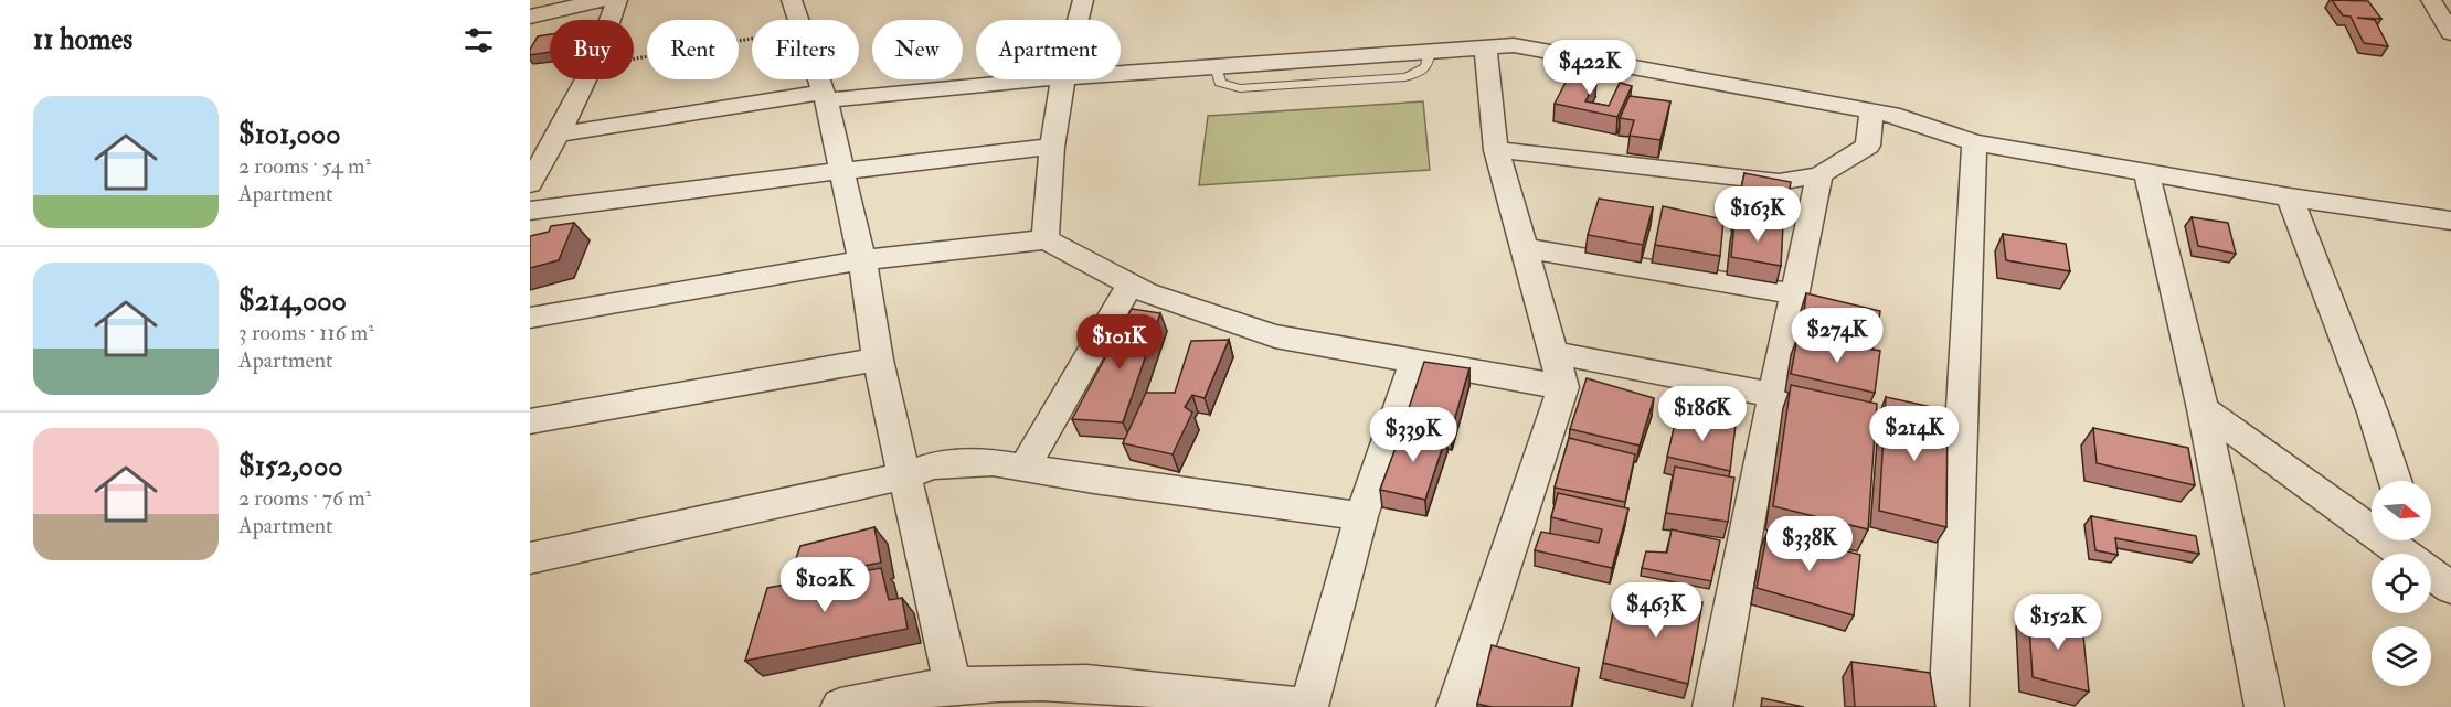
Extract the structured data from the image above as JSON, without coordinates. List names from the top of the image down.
{
  "north": "right",
  "page": {
    "heading": "11 homes",
    "chip": [
      "Buy",
      "Rent",
      "Filters",
      "New",
      "Apartment"
    ],
    "price": [
      "$422K",
      "$163K",
      "$274K",
      "$101K",
      "$186K",
      "$214K",
      "$339K",
      "$338K",
      "$102K",
      "$463K",
      "$152K"
    ],
    "list": [
      {
        "name": "$101,000",
        "note": "2 rooms · 54 m² · Apartment"
      },
      {
        "name": "$214,000",
        "note": "3 rooms · 116 m² · Apartment"
      },
      {
        "name": "$152,000",
        "note": "2 rooms · 76 m² · Apartment"
      }
    ]
  }
}
